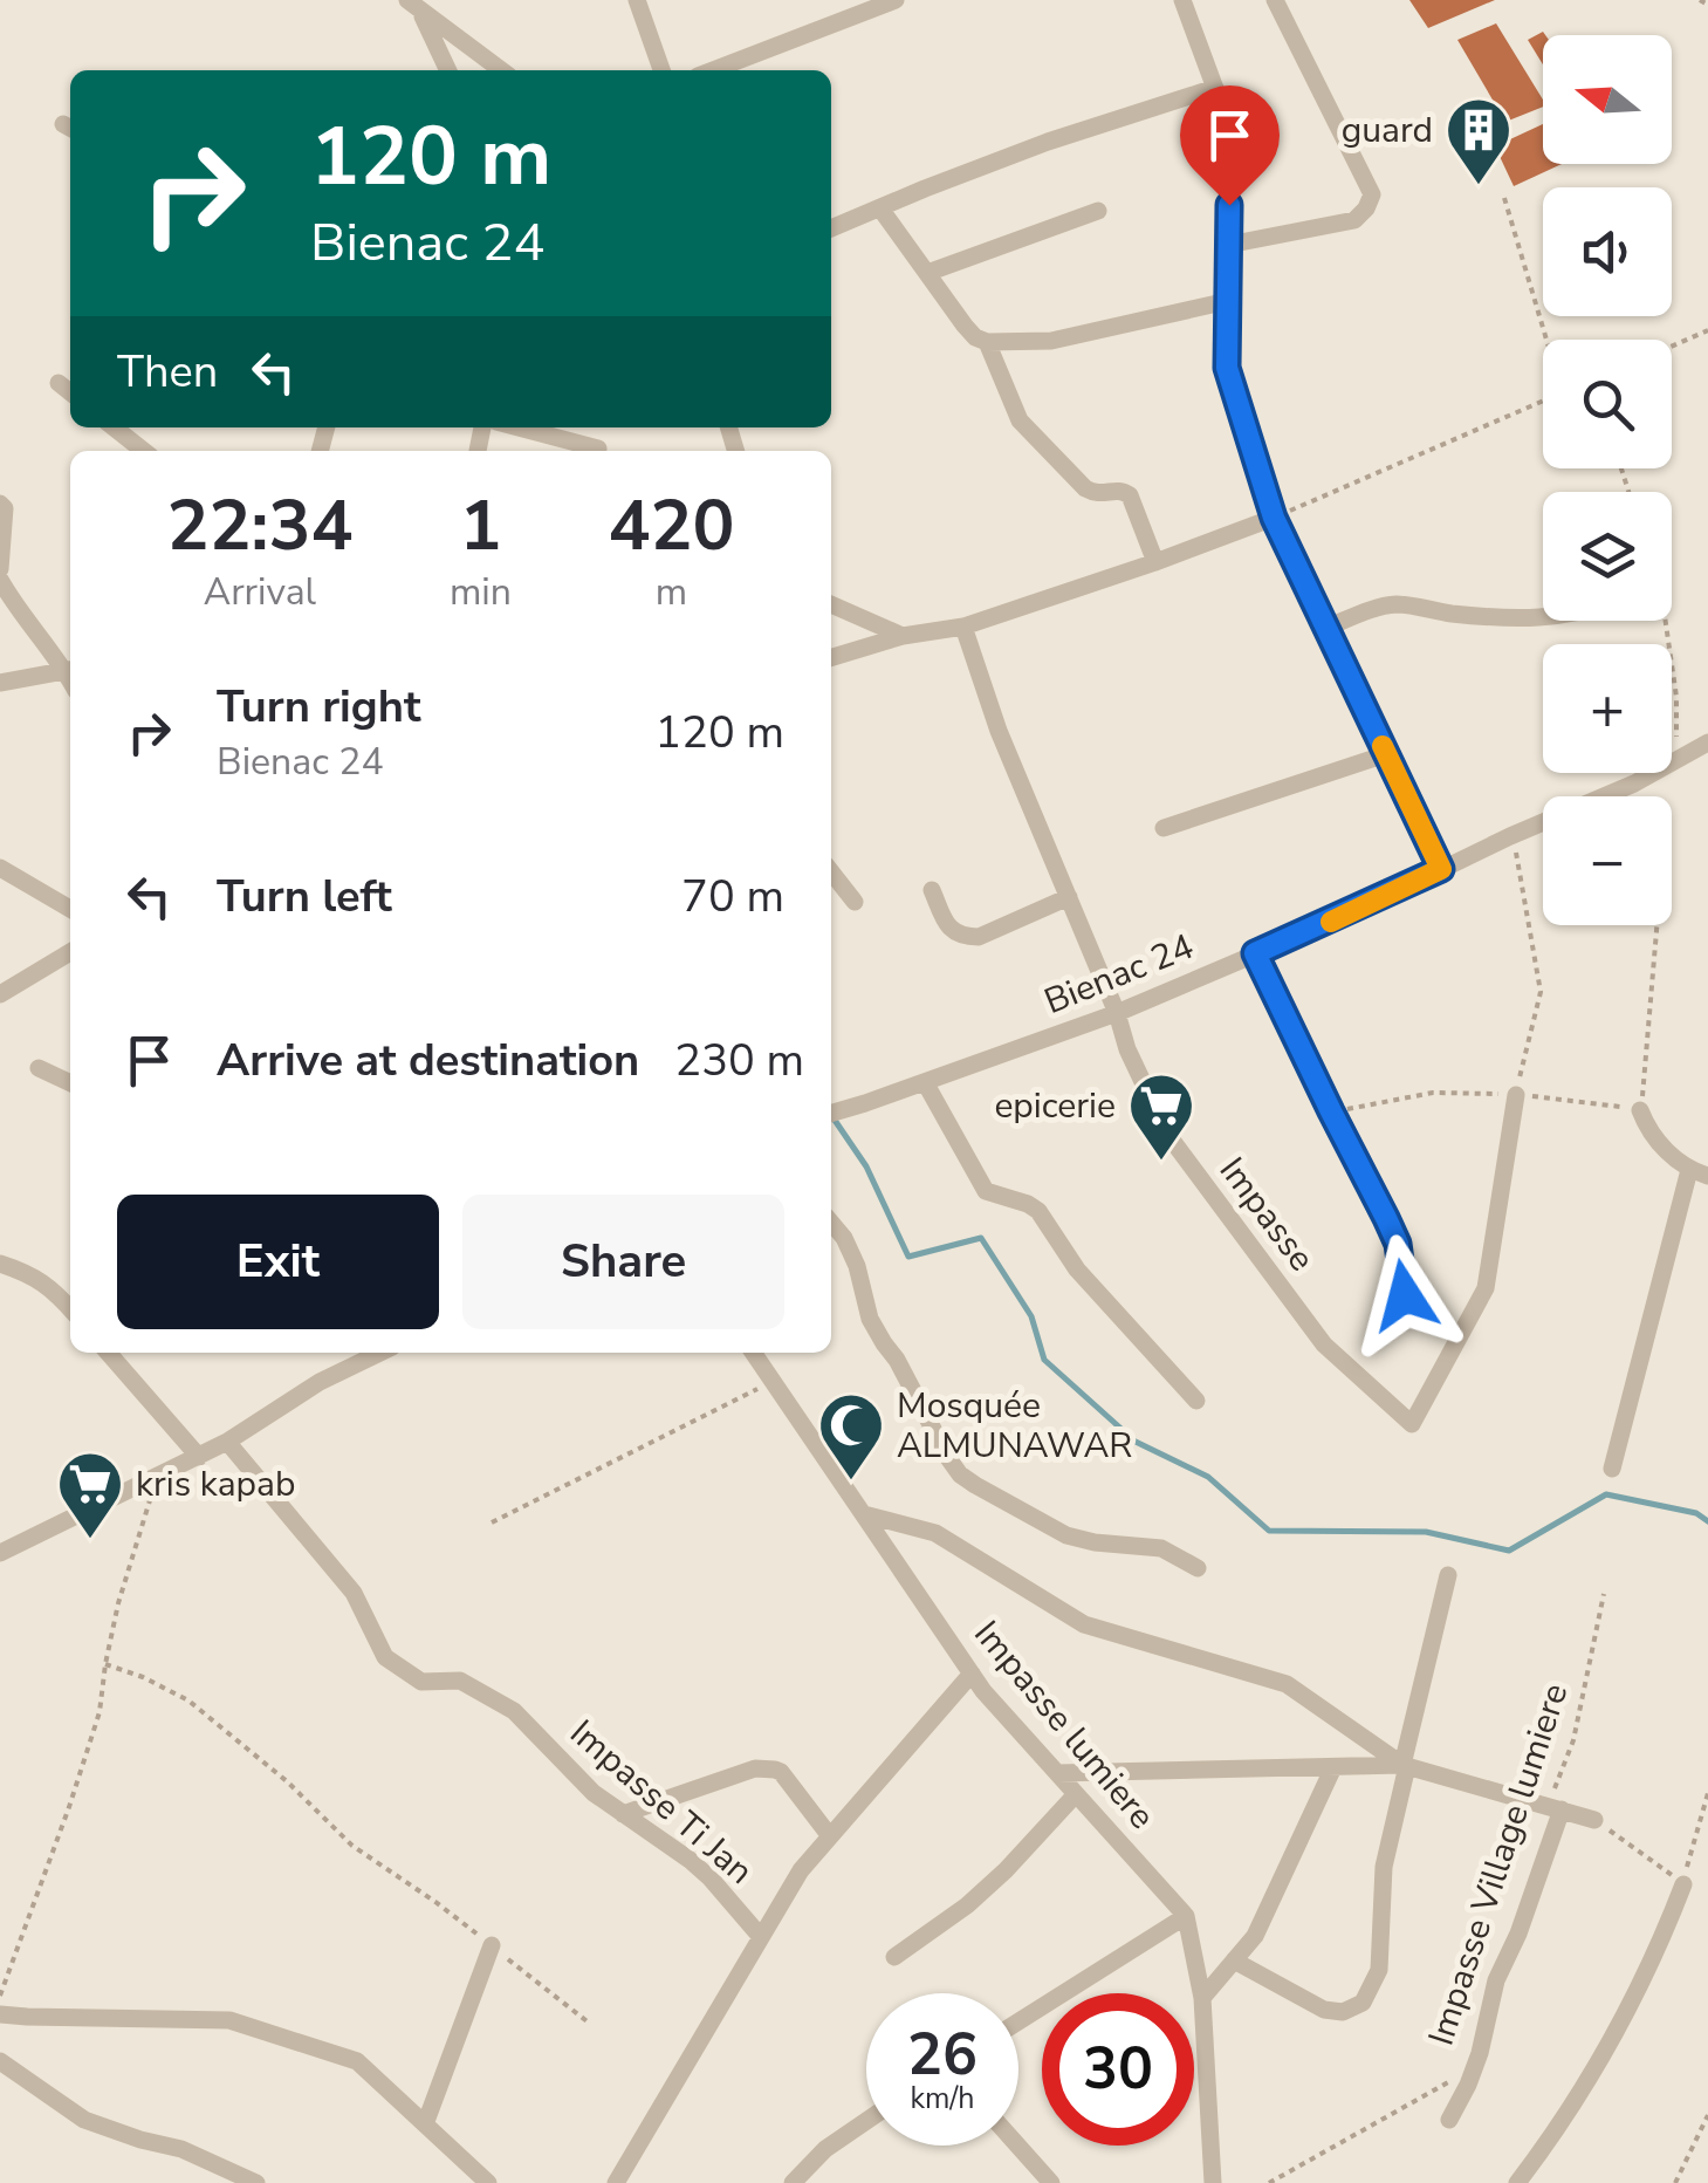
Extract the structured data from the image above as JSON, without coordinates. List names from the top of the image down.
{
  "streets": {
    "street": [
      "Bienac 24",
      "Impasse",
      "Impasse lumiere",
      "Impasse Ti Jan"
    ],
    "path": ["Impasse Village lumiere"]
  },
  "crossings": [
    ["Bienac 24", "Impasse"]
  ],
  "places": {
    "building": ["guard"],
    "supermarket": ["epicerie", "kris kapab"],
    "mosque": ["Mosquée ALMUNAWAR"]
  },
  "north": "left",
  "page": {
    "map_buttons": ["+", "−"],
    "turn": ["120 m", "Bienac 24"],
    "then": "Then",
    "eta": [
      "22:34",
      "Arrival",
      "1",
      "min",
      "420",
      "m"
    ],
    "list": [
      {
        "name": "Turn right",
        "note": "Bienac 24",
        "value": "120 m"
      },
      {
        "name": "Turn left",
        "value": "70 m"
      },
      {
        "name": "Arrive at destination",
        "value": "230 m"
      }
    ],
    "buttons": ["Exit", "Share"],
    "speed": "26 km/h",
    "limit": "30"
  }
}
